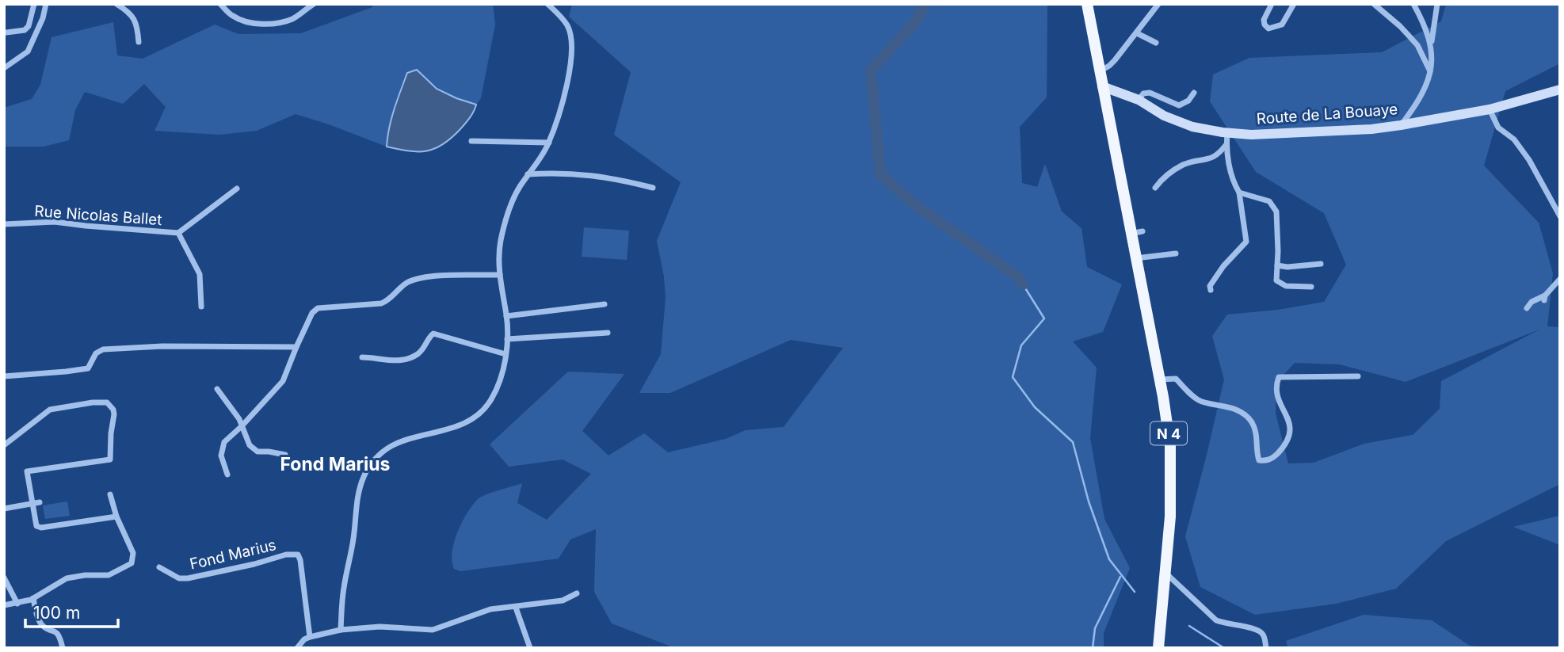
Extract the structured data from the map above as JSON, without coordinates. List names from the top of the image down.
{
  "streets": {
    "highway": ["N 4"],
    "main road": ["Route de La Bouaye"],
    "street": ["Rue Nicolas Ballet", "Fond Marius"]
  },
  "crossings": [
    ["Route de La Bouaye", "N 4"]
  ],
  "districts": ["Fond Marius"],
  "scale_bar": "100 m"
}
